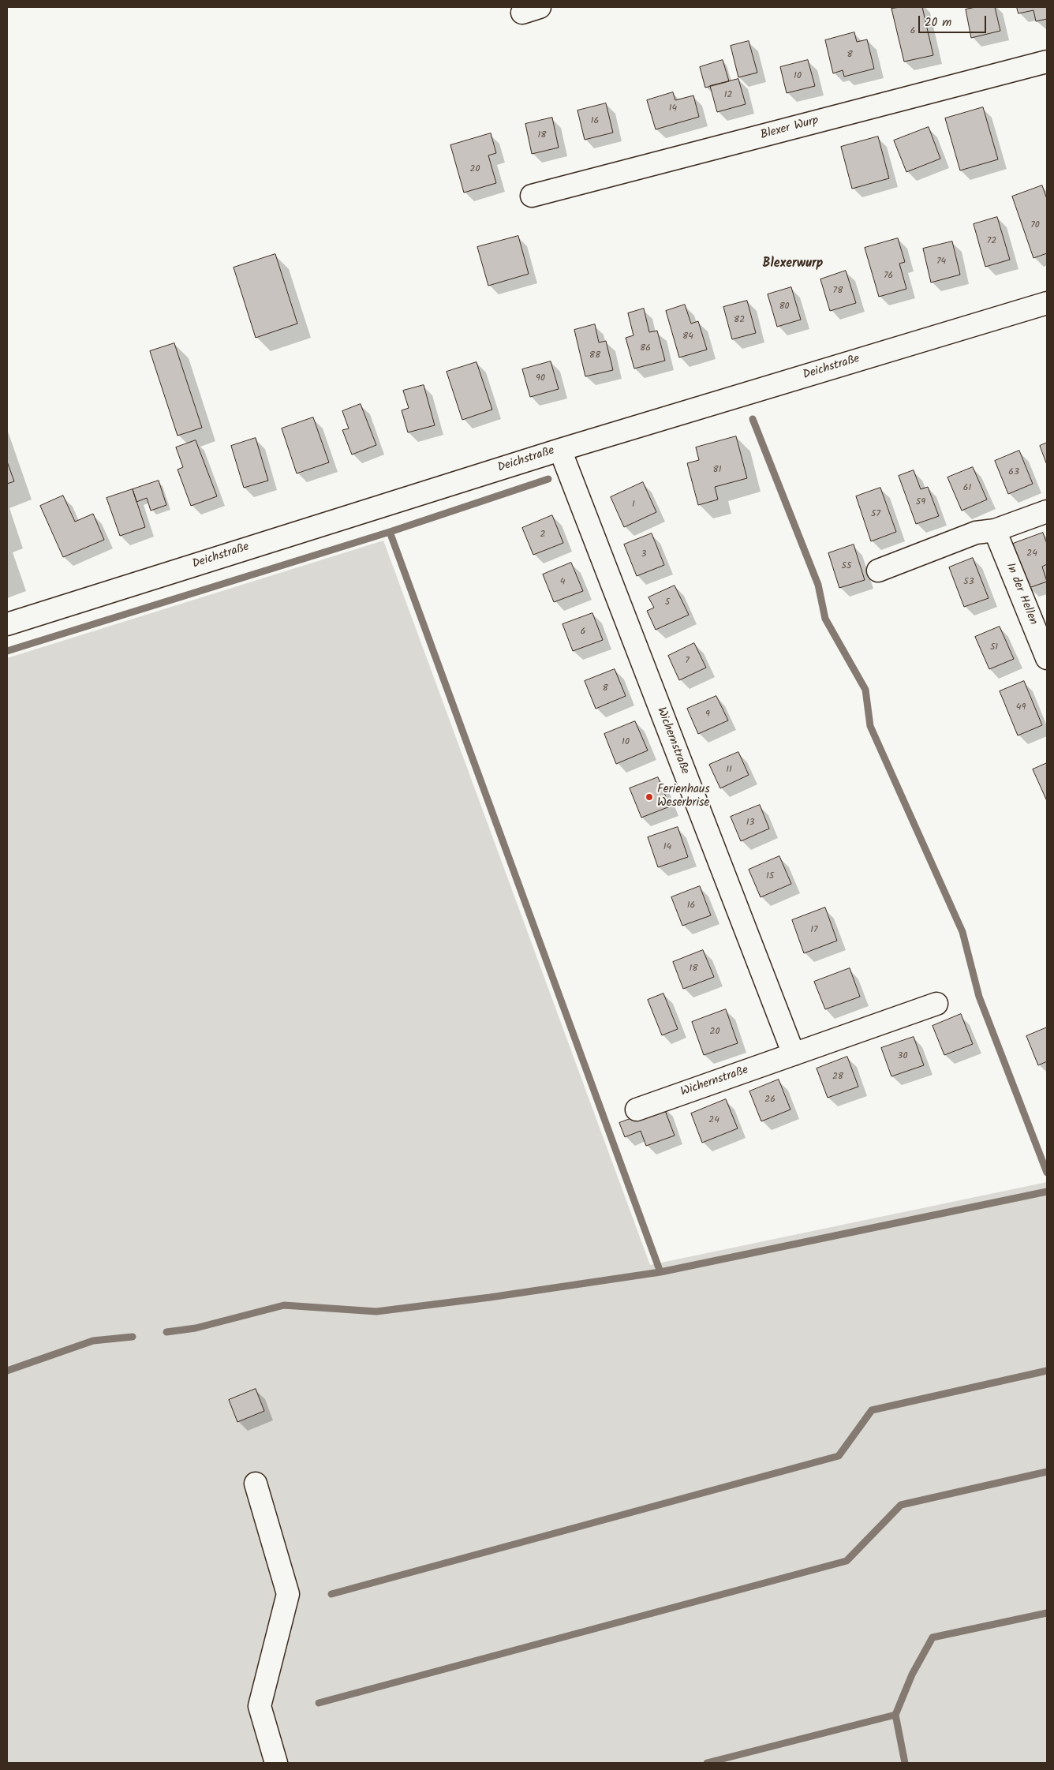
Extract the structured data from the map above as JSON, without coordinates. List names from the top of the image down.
{
  "streets": {
    "street": [
      "Blexer Wurp",
      "Deichstraße",
      "In der Hellen",
      "Wichernstraße"
    ]
  },
  "crossings": [
    ["Deichstraße", "Wichernstraße"]
  ],
  "districts": ["Blexerwurp"],
  "places": ["Ferienhaus Weserbrise"],
  "house_numbers": [
    "6",
    "8",
    "10",
    "12",
    "14",
    "16",
    "18",
    "20",
    "70",
    "72",
    "74",
    "76",
    "78",
    "80",
    "82",
    "84",
    "86",
    "88",
    "90",
    "81",
    "63",
    "61",
    "59",
    "1",
    "57",
    "2",
    "24",
    "3",
    "55",
    "4",
    "53",
    "5",
    "6",
    "51",
    "7",
    "8",
    "49",
    "9",
    "10",
    "11",
    "13",
    "14",
    "15",
    "16",
    "17",
    "18",
    "20",
    "30",
    "28",
    "26",
    "24"
  ],
  "scale_bar": "20 m"
}
